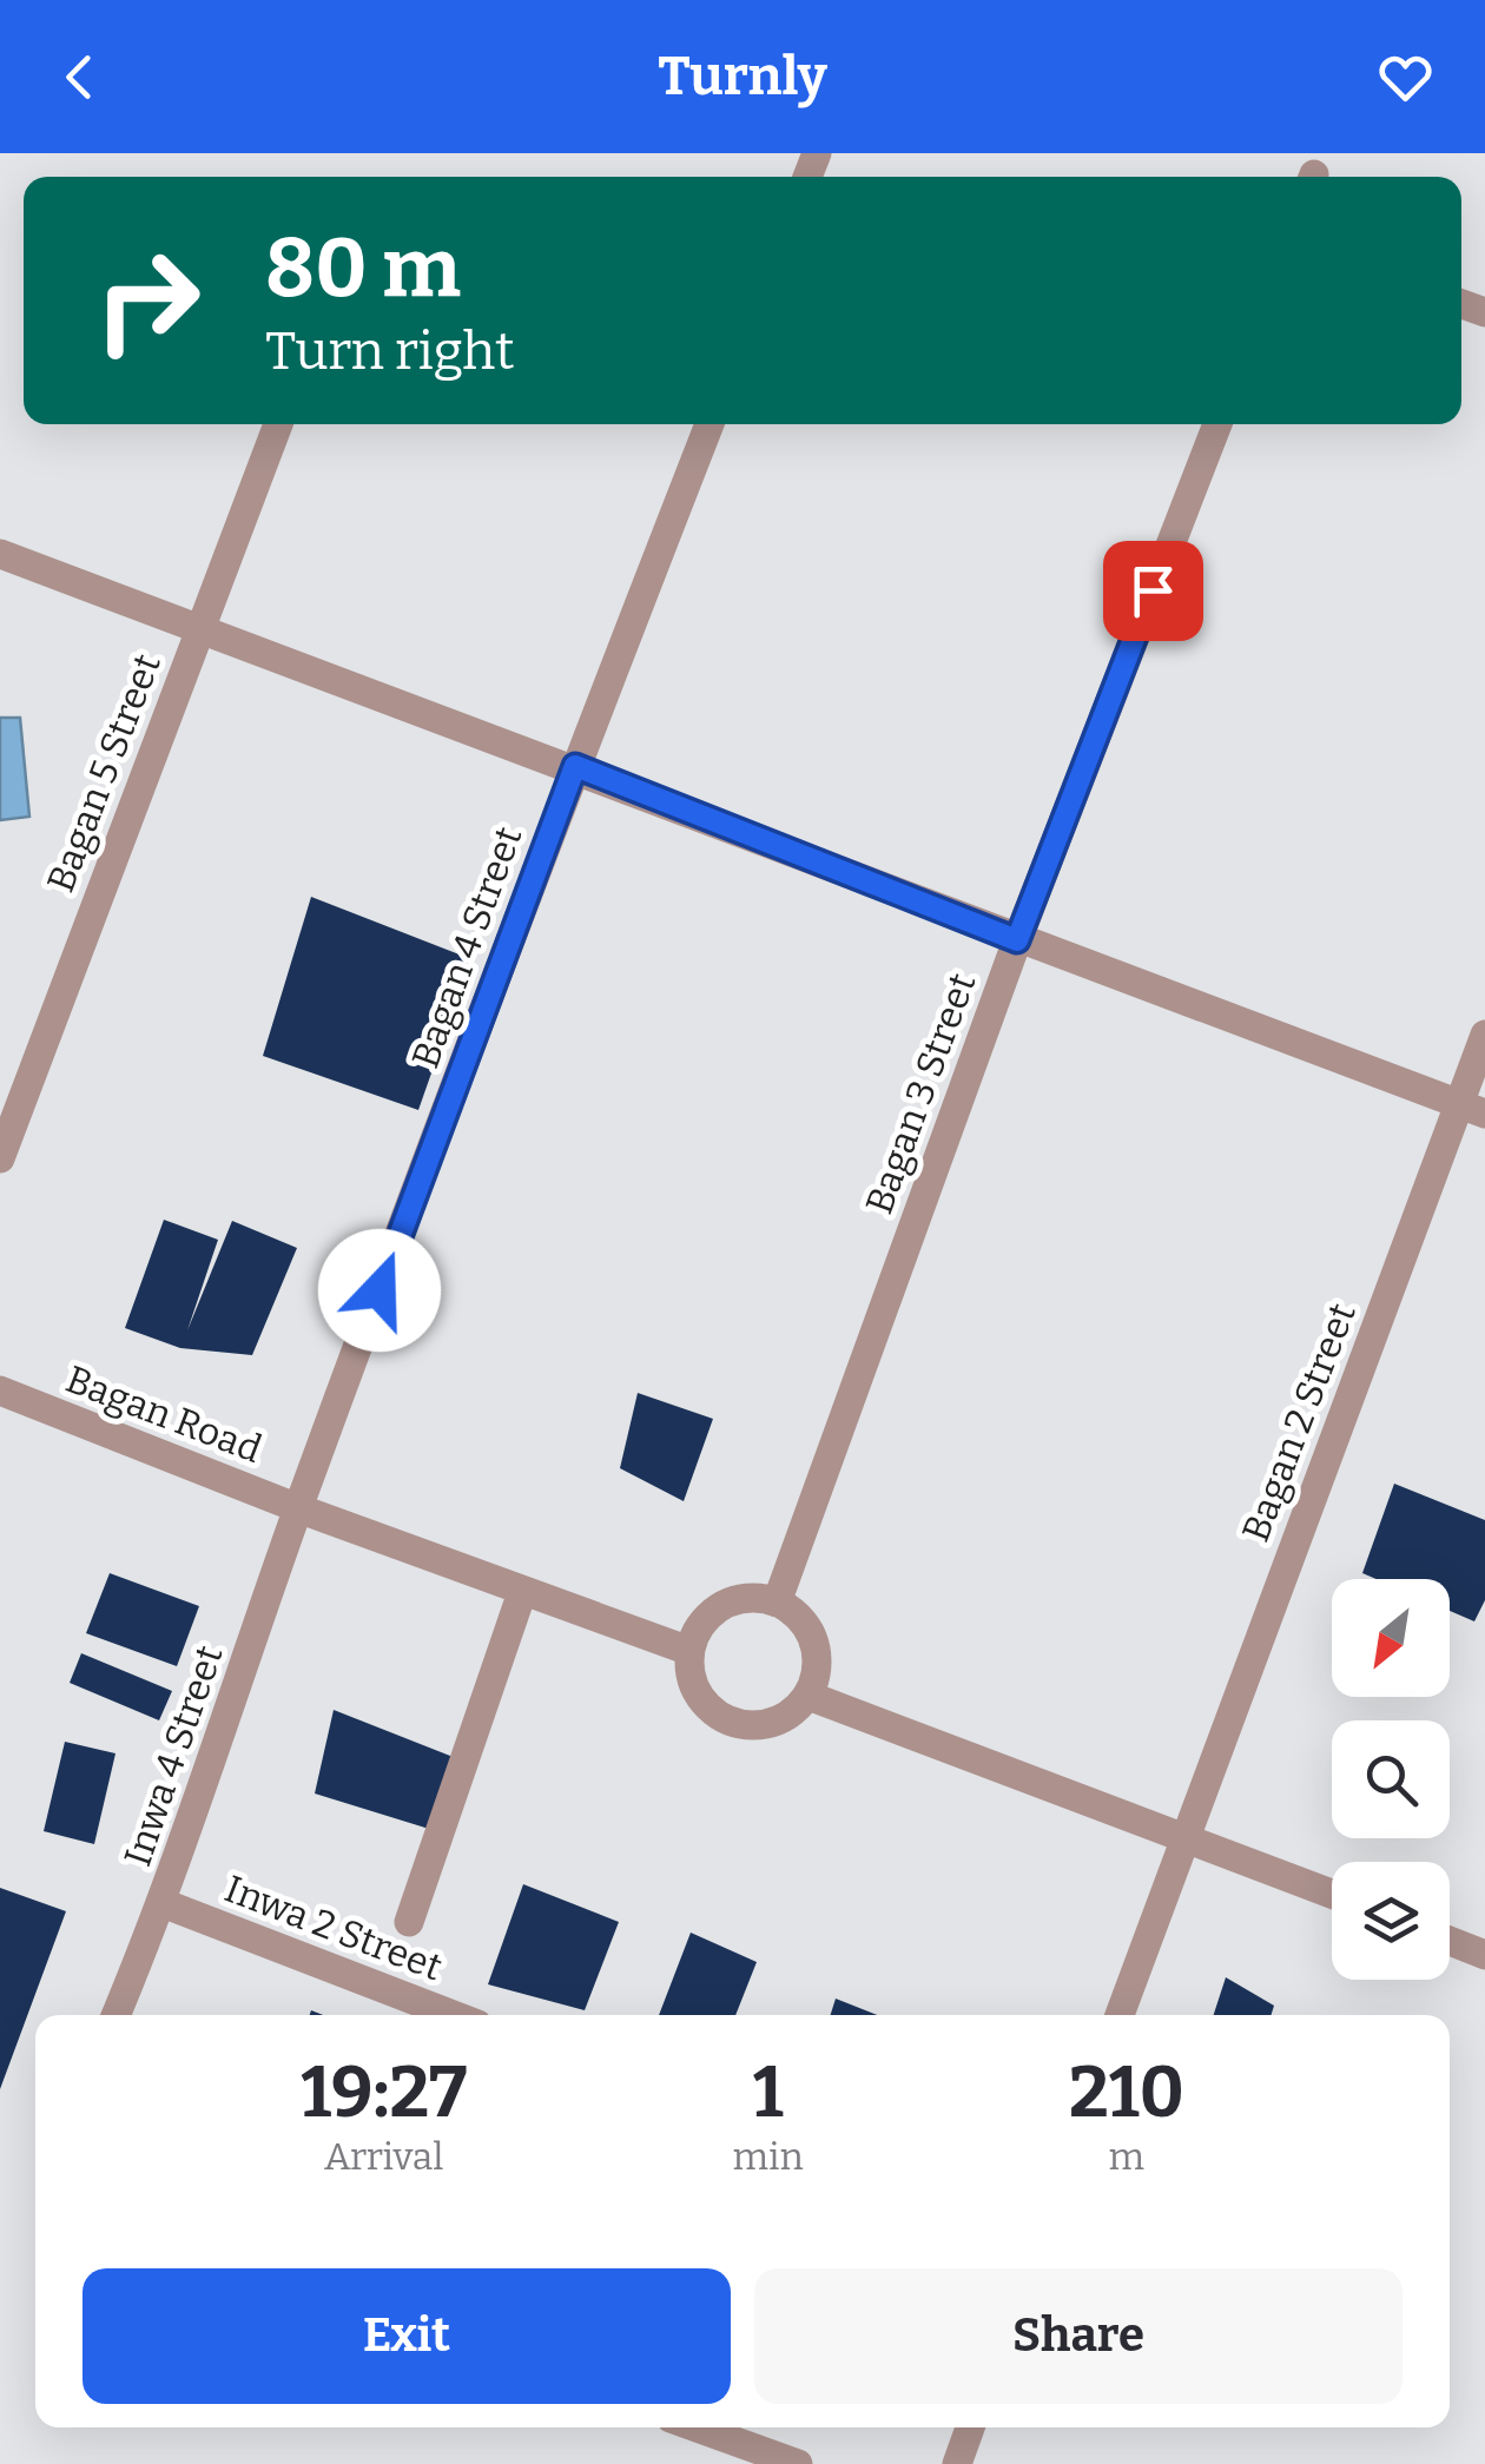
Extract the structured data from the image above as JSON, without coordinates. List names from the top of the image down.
{
  "streets": {
    "street": [
      "Bagan 5 Street",
      "Bagan 4 Street",
      "Bagan 3 Street",
      "Bagan Road",
      "Bagan 2 Street",
      "Inwa 4 Street",
      "Inwa 2 Street"
    ]
  },
  "crossings": [
    ["Bagan 4 Street", "Bagan Road"],
    ["Bagan 4 Street", "Inwa 4 Street"],
    ["Bagan 3 Street", "Bagan Road"],
    ["Bagan Road", "Inwa 4 Street"],
    ["Inwa 4 Street", "Inwa 2 Street"]
  ],
  "north": "bottom left",
  "page": {
    "header": "Turnly",
    "turn": ["80 m", "Turn right"],
    "eta": [
      "19:27",
      "Arrival",
      "1",
      "min",
      "210",
      "m"
    ],
    "buttons": ["Exit", "Share"]
  }
}
